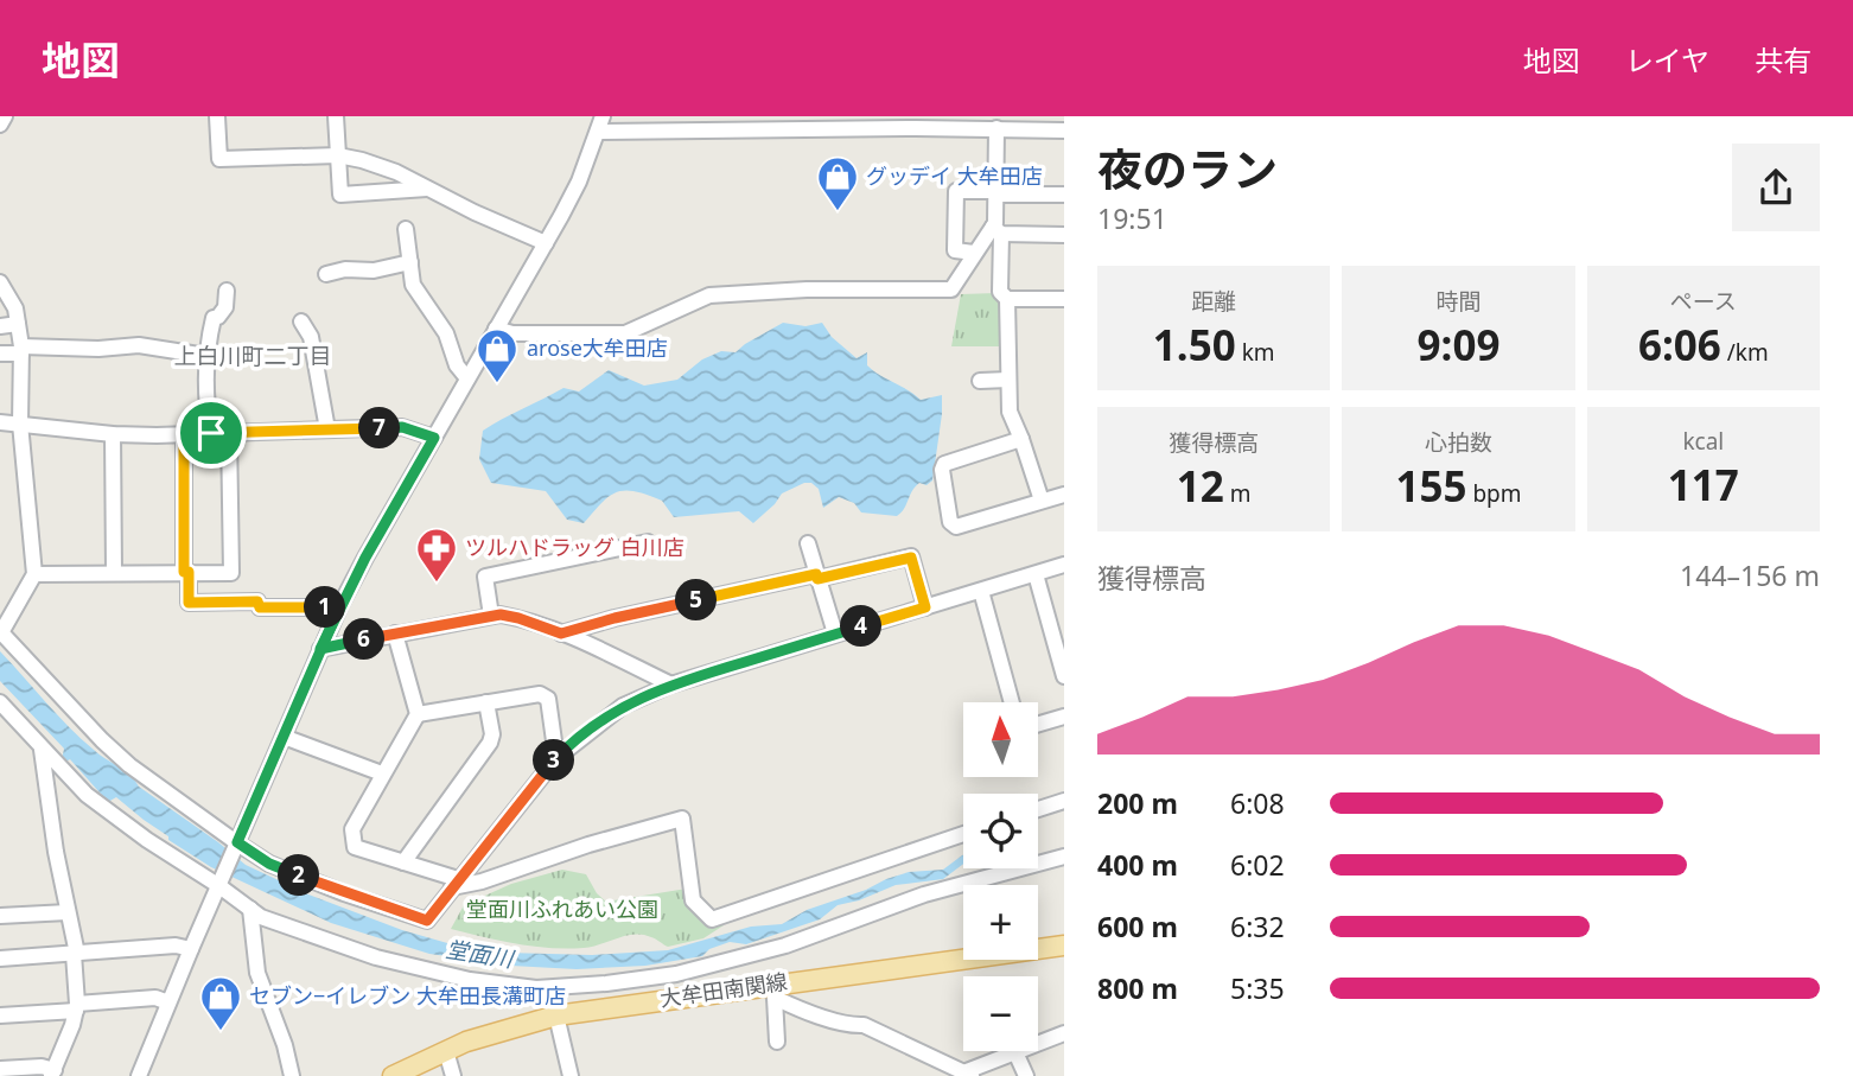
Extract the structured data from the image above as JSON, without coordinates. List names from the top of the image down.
{
  "streets": {
    "main road": ["大牟田南関線"]
  },
  "districts": ["上白川町二丁目"],
  "water": ["堂面川"],
  "parks": ["堂面川ふれあい公園"],
  "places": {
    "shop": ["グッデイ 大牟田店", "arose大牟田店", "セブン−イレブン 大牟田長溝町店"],
    "pharmacy": ["ツルハドラッグ 白川店"]
  },
  "north": "top",
  "page": {
    "header": "地図",
    "nav": ["地図", "レイヤ", "共有"],
    "heading": ["夜のラン", "19:51"],
    "stats": [
      ["距離", "1.50 km"],
      ["時間", "9:09"],
      ["ペース", "6:06 /km"],
      ["獲得標高", "12 m"],
      ["心拍数", "155 bpm"],
      ["kcal", "117"]
    ],
    "pins": [
      "7",
      "5",
      "1",
      "4",
      "6",
      "3",
      "2"
    ],
    "chart": ["獲得標高", "144–156 m"],
    "map_buttons": ["+", "−"],
    "list": [
      {
        "name": "200 m",
        "note": "6:08"
      },
      {
        "name": "400 m",
        "note": "6:02"
      },
      {
        "name": "600 m",
        "note": "6:32"
      },
      {
        "name": "800 m",
        "note": "5:35"
      }
    ]
  }
}
